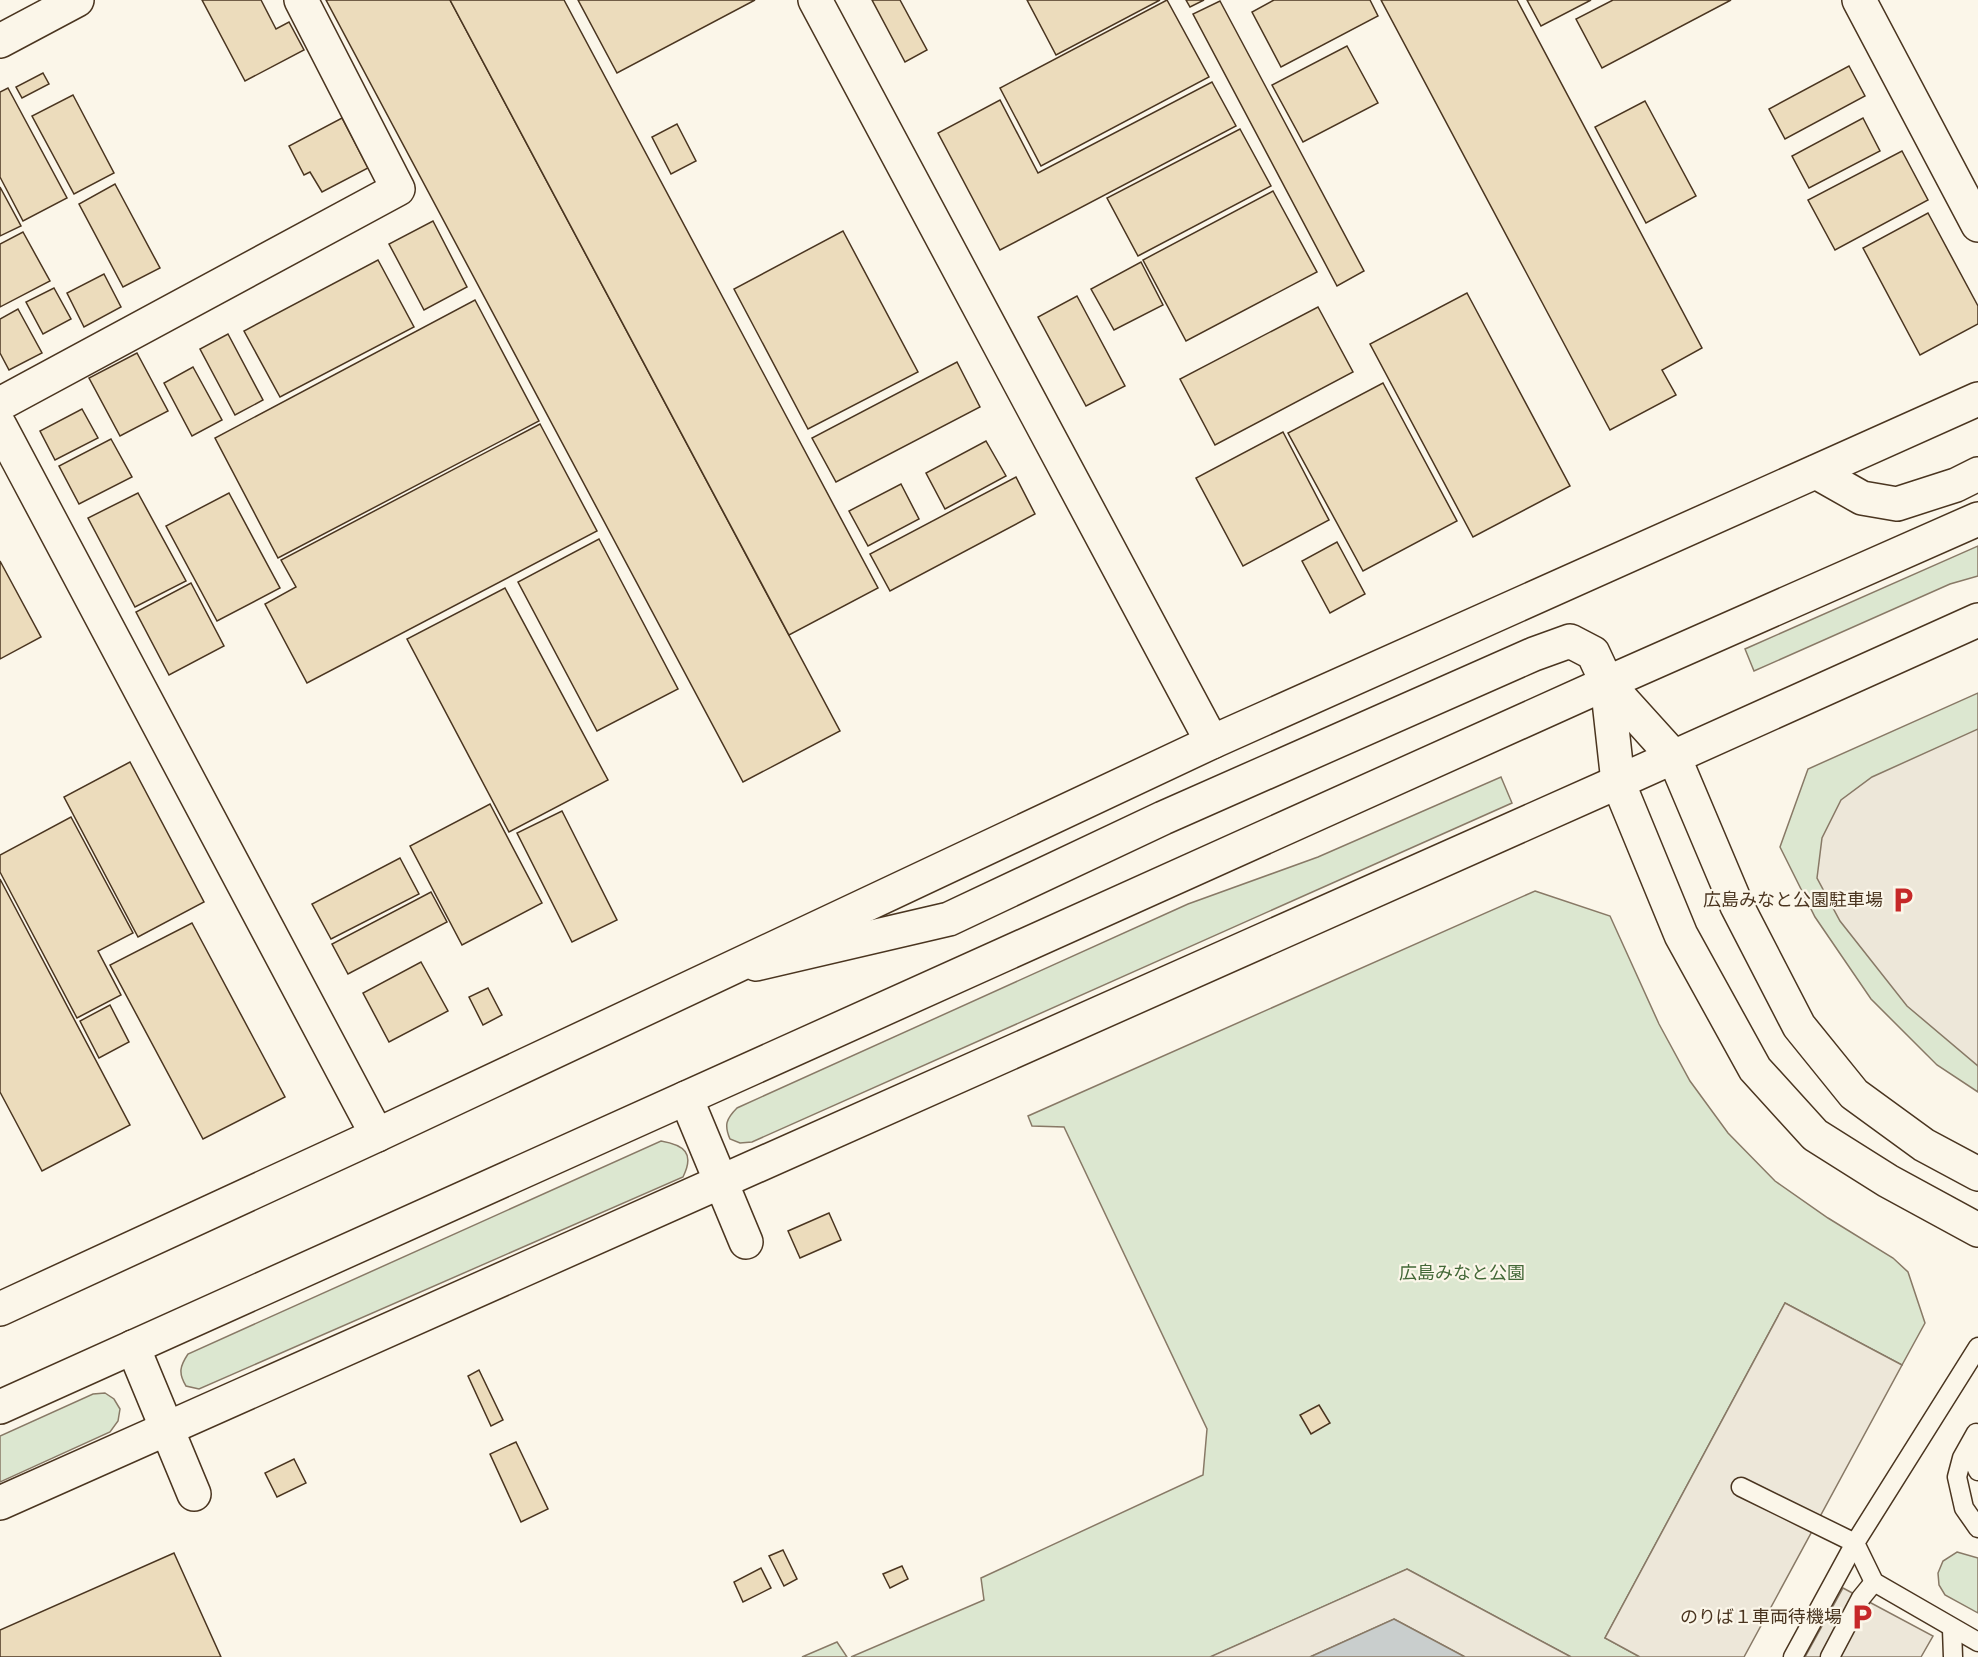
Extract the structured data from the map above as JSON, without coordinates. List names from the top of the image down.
{
  "parks": ["広島みなと公園"],
  "places": {
    "parking": ["広島みなと公園駐車場", "のりば１車両待機場"]
  }
}
